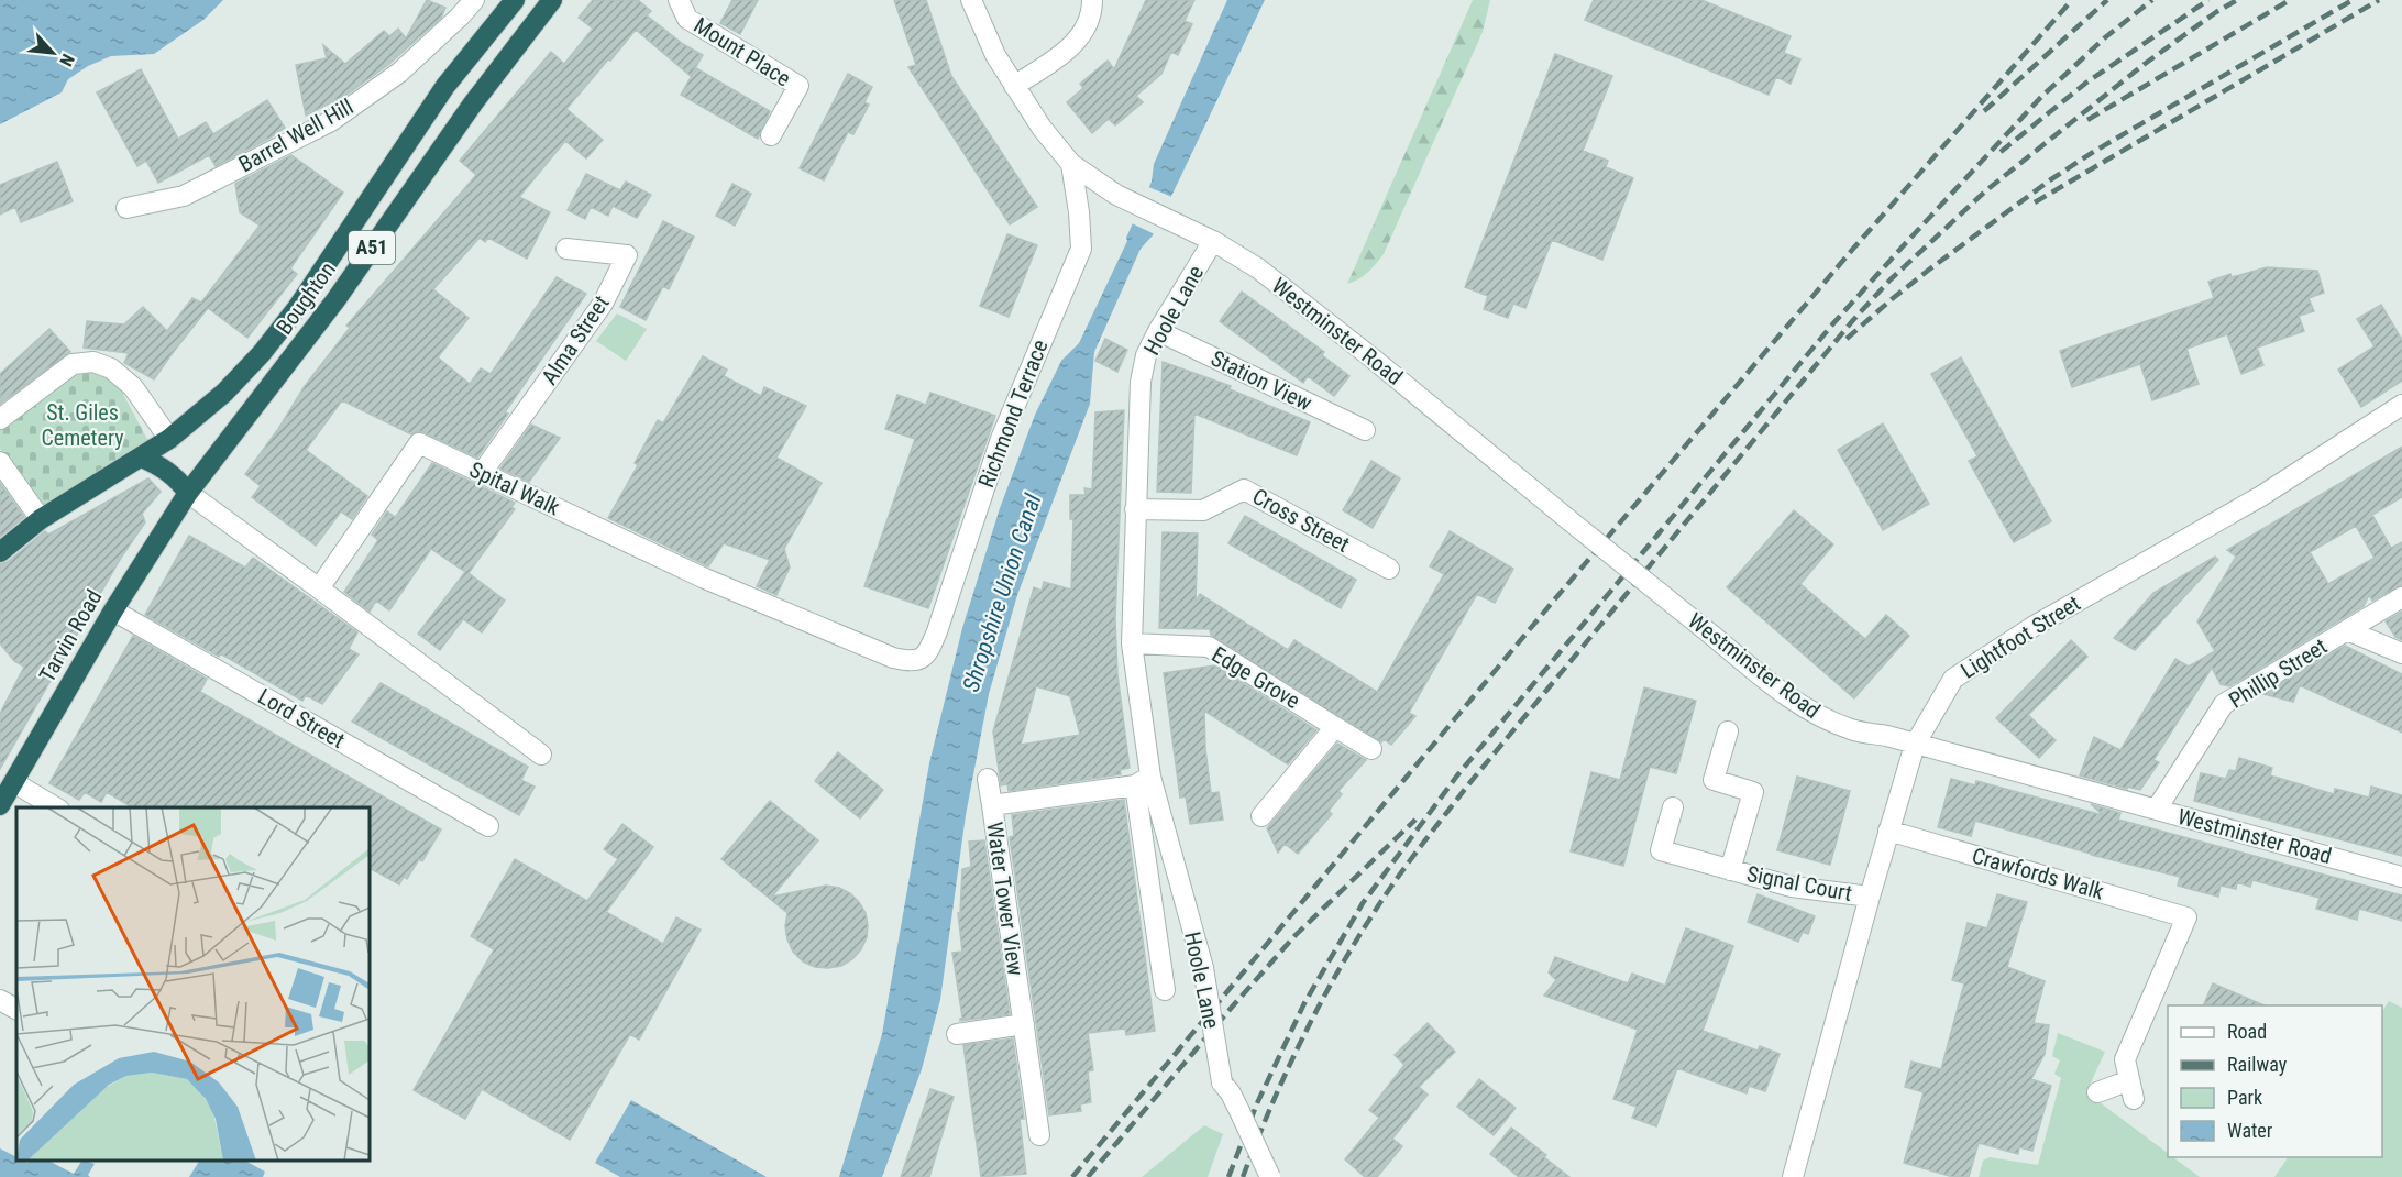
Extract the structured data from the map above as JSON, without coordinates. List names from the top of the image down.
{
  "streets": {
    "highway": ["A51", "Boughton", "Tarvin Road"],
    "street": [
      "Mount Place",
      "Barrel Well Hill",
      "Hoole Lane",
      "Westminster Road",
      "Alma Street",
      "Station View",
      "Richmond Terrace",
      "Spital Walk",
      "Cross Street",
      "Lightfoot Street",
      "Phillip Street",
      "Edge Grove",
      "Lord Street",
      "Crawfords Walk",
      "Signal Court",
      "Water Tower View"
    ]
  },
  "crossings": [
    ["A51", "Boughton"],
    ["Boughton", "Tarvin Road"],
    ["Hoole Lane", "Westminster Road"],
    ["Hoole Lane", "Station View"],
    ["Hoole Lane", "Richmond Terrace"],
    ["Hoole Lane", "Cross Street"],
    ["Hoole Lane", "Edge Grove"],
    ["Hoole Lane", "Water Tower View"],
    ["Westminster Road", "Lightfoot Street"],
    ["Westminster Road", "Phillip Street"],
    ["Alma Street", "Spital Walk"],
    ["Richmond Terrace", "Spital Walk"],
    ["Tarvin Road", "Lord Street"],
    ["Lightfoot Street", "Crawfords Walk"],
    ["Lightfoot Street", "Signal Court"]
  ],
  "water": ["Shropshire Union Canal"],
  "parks": ["St. Giles Cemetery"],
  "legend": [
    "Road",
    "Railway",
    "Park",
    "Water"
  ],
  "north": "bottom right"
}
